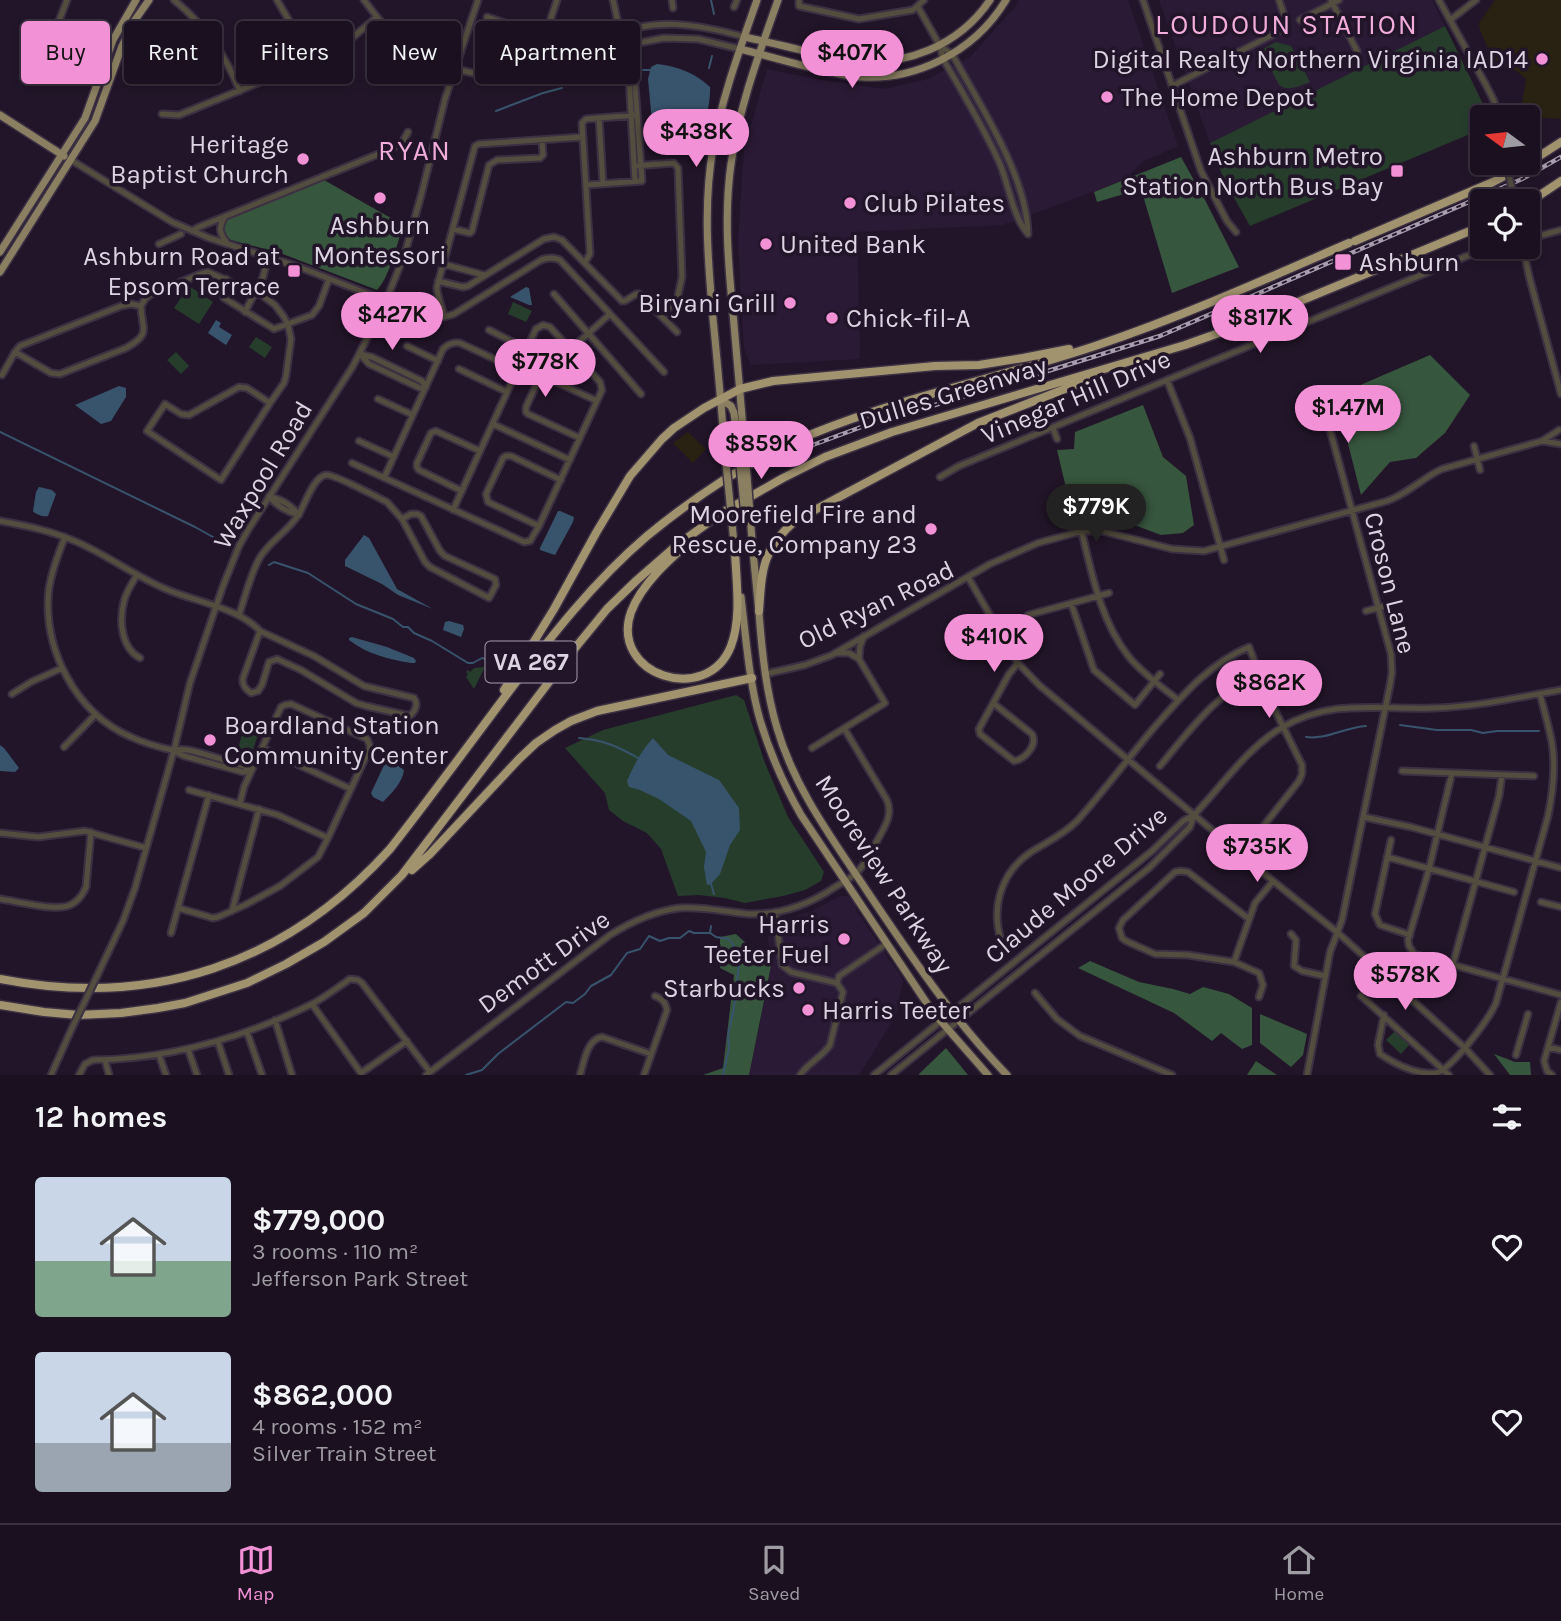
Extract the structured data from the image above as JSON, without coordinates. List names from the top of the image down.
{
  "streets": {
    "highway": ["Dulles Greenway", "VA 267"],
    "main road": ["Old Ryan Road", "Mooreview Parkway"],
    "street": [
      "Vinegar Hill Drive",
      "Waxpool Road",
      "Croson Lane",
      "Claude Moore Drive",
      "Demott Drive"
    ]
  },
  "crossings": [
    ["Croson Lane", "Old Ryan Road"],
    ["Croson Lane", "Claude Moore Drive"],
    ["Old Ryan Road", "Mooreview Parkway"],
    ["Old Ryan Road", "Claude Moore Drive"],
    ["Mooreview Parkway", "Claude Moore Drive"],
    ["Mooreview Parkway", "Demott Drive"]
  ],
  "districts": ["LOUDOUN STATION", "RYAN"],
  "places": {
    "other": [
      "Digital Realty Northern Virginia IAD14",
      "The Home Depot",
      "Heritage Baptist Church",
      "Ashburn Montessori",
      "Club Pilates",
      "United Bank",
      "Biryani Grill",
      "Chick-fil-A",
      "Moorefield Fire and Rescue, Company 23",
      "Boardland Station Community Center",
      "Harris Teeter Fuel",
      "Starbucks",
      "Harris Teeter"
    ],
    "transit": ["Ashburn Metro Station North Bus Bay", "Ashburn", "Ashburn Road at Epsom Terrace"]
  },
  "north": "left",
  "page": {
    "chip": [
      "Buy",
      "Rent",
      "Filters",
      "New",
      "Apartment"
    ],
    "price": [
      "$407K",
      "$438K",
      "$427K",
      "$817K",
      "$778K",
      "$1.47M",
      "$859K",
      "$779K",
      "$410K",
      "$862K",
      "$735K",
      "$578K"
    ],
    "heading": "12 homes",
    "list": [
      {
        "name": "$779,000",
        "note": "3 rooms · 110 m² · Jefferson Park Street"
      },
      {
        "name": "$862,000",
        "note": "4 rooms · 152 m² · Silver Train Street"
      }
    ],
    "tabs": ["Map", "Saved", "Home"]
  }
}
